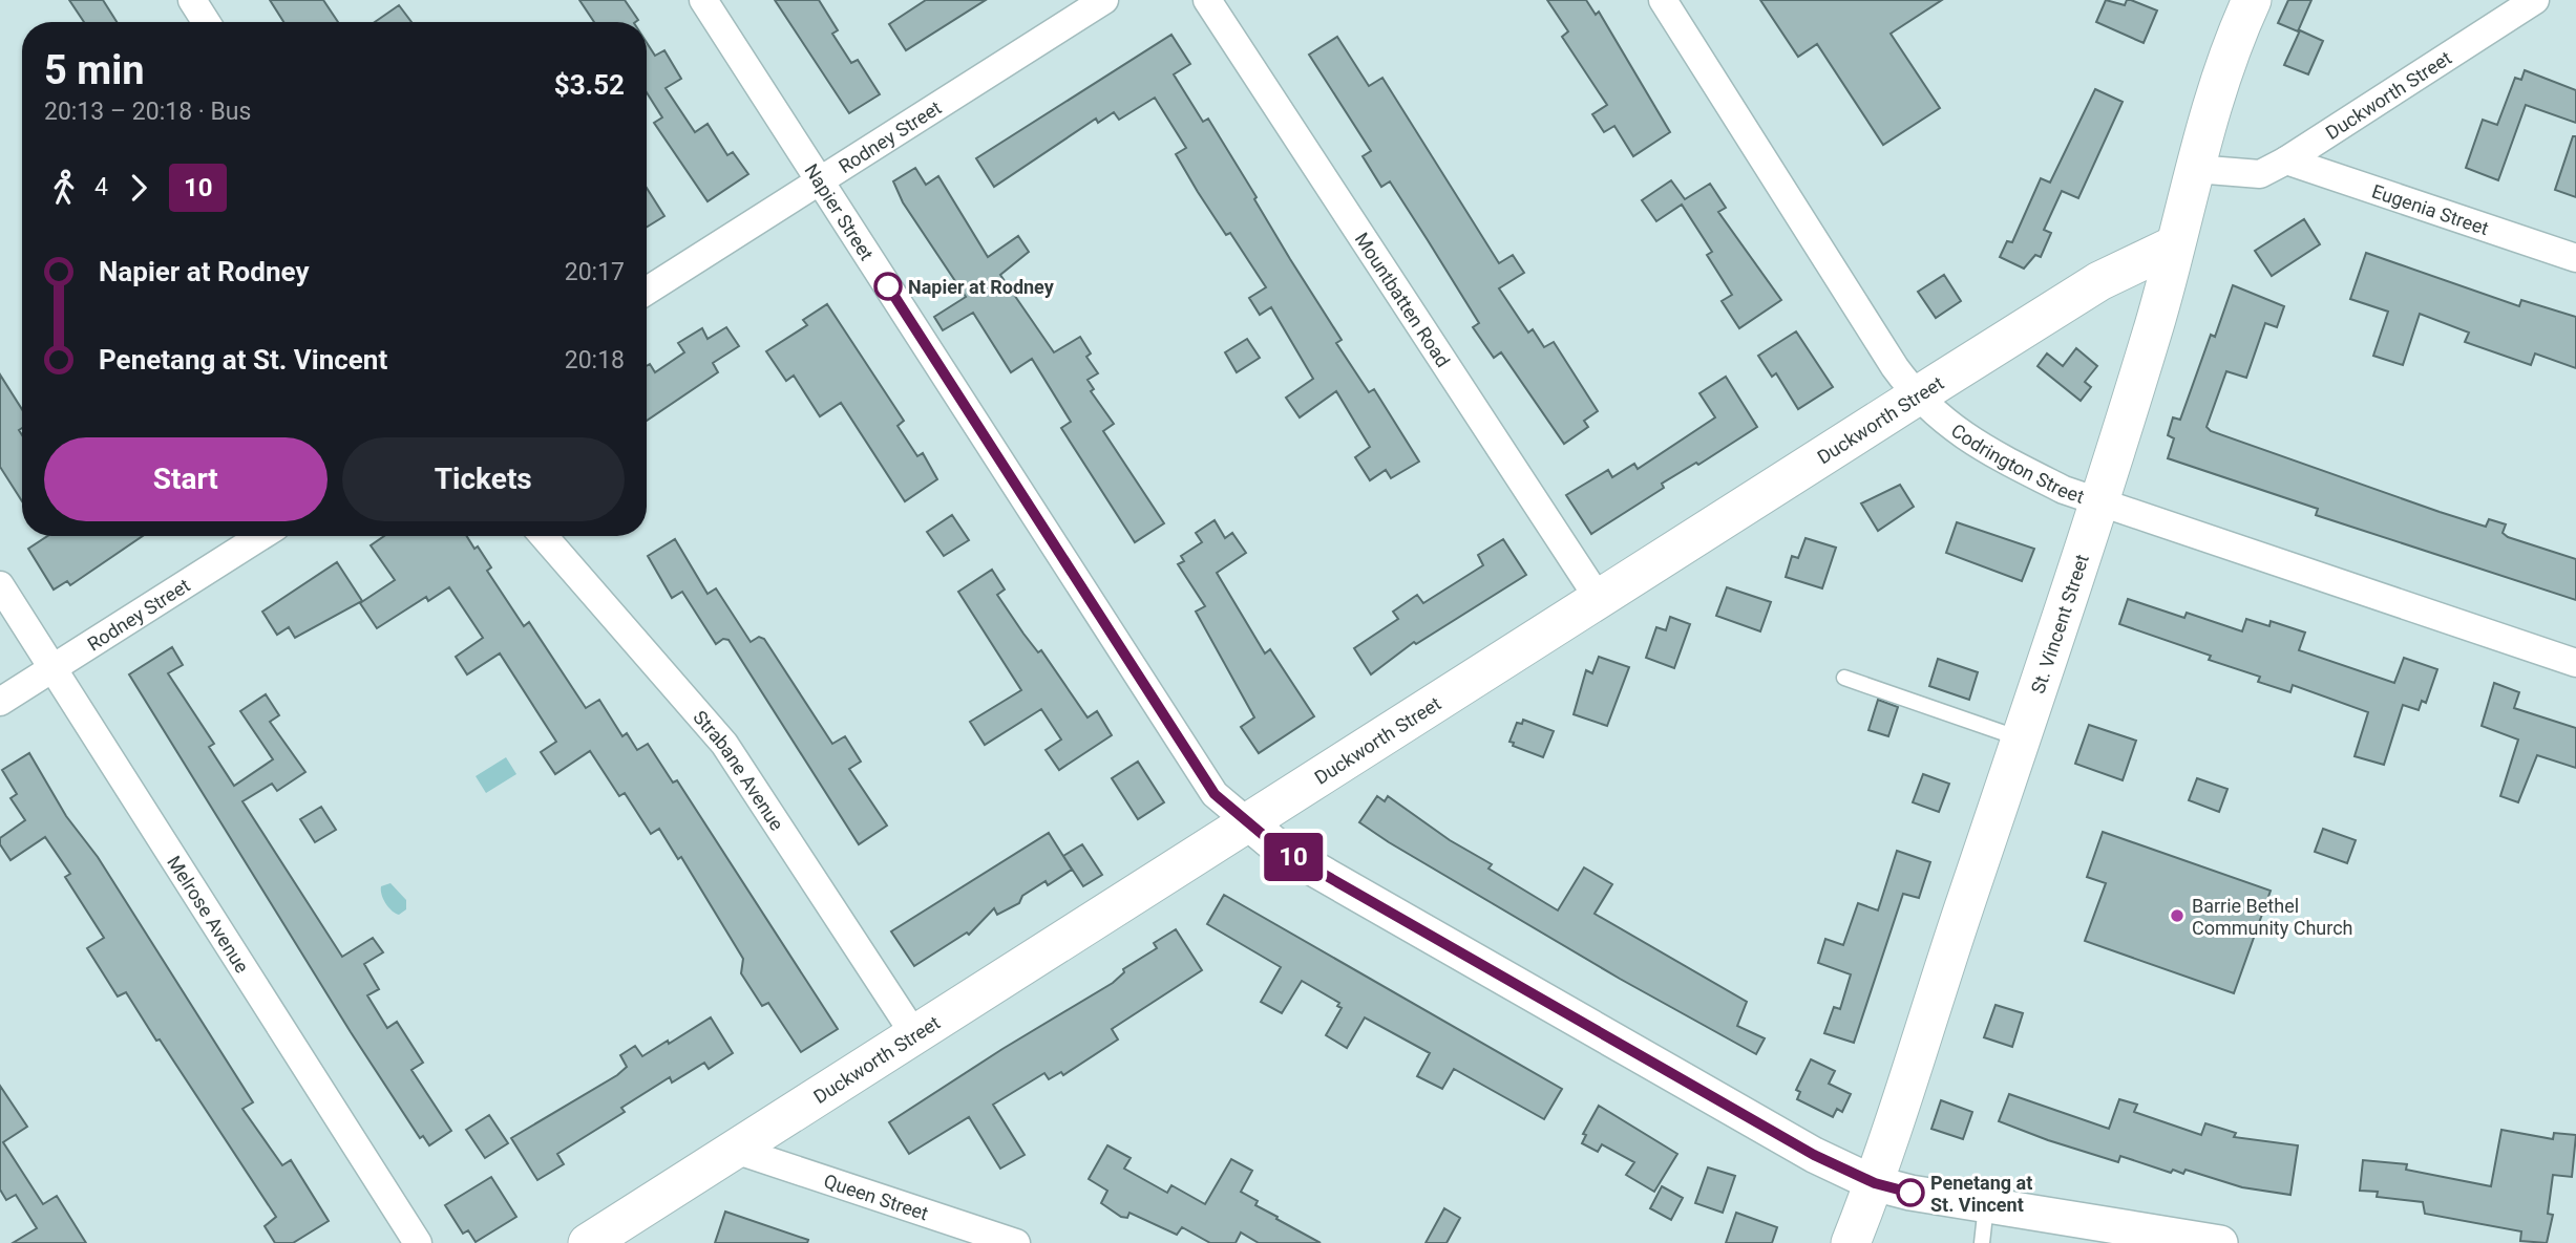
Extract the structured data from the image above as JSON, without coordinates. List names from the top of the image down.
{
  "streets": {
    "main road": ["Duckworth Street", "St. Vincent Street"],
    "street": [
      "Rodney Street",
      "Eugenia Street",
      "Napier Street",
      "Mountbatten Road",
      "Codrington Street",
      "Strabane Avenue",
      "Melrose Avenue",
      "Queen Street"
    ]
  },
  "crossings": [
    ["Duckworth Street", "Eugenia Street"],
    ["Duckworth Street", "Napier Street"],
    ["Duckworth Street", "Mountbatten Road"],
    ["Duckworth Street", "Codrington Street"],
    ["Duckworth Street", "St. Vincent Street"],
    ["Duckworth Street", "Strabane Avenue"],
    ["Duckworth Street", "Queen Street"],
    ["Rodney Street", "Napier Street"],
    ["Rodney Street", "Melrose Avenue"],
    ["Codrington Street", "St. Vincent Street"]
  ],
  "places": ["Napier at Rodney", "Barrie Bethel Community Church", "Penetang at St. Vincent"],
  "lines": ["bus line 10"],
  "page": {
    "on_map": "10",
    "heading": ["5 min", "20:13 – 20:18 · Bus", "$3.52"],
    "legs": ["4", "10"],
    "list": [
      {
        "name": "Napier at Rodney",
        "value": "20:17"
      },
      {
        "name": "Penetang at St. Vincent",
        "value": "20:18"
      }
    ],
    "buttons": ["Start", "Tickets"]
  }
}
